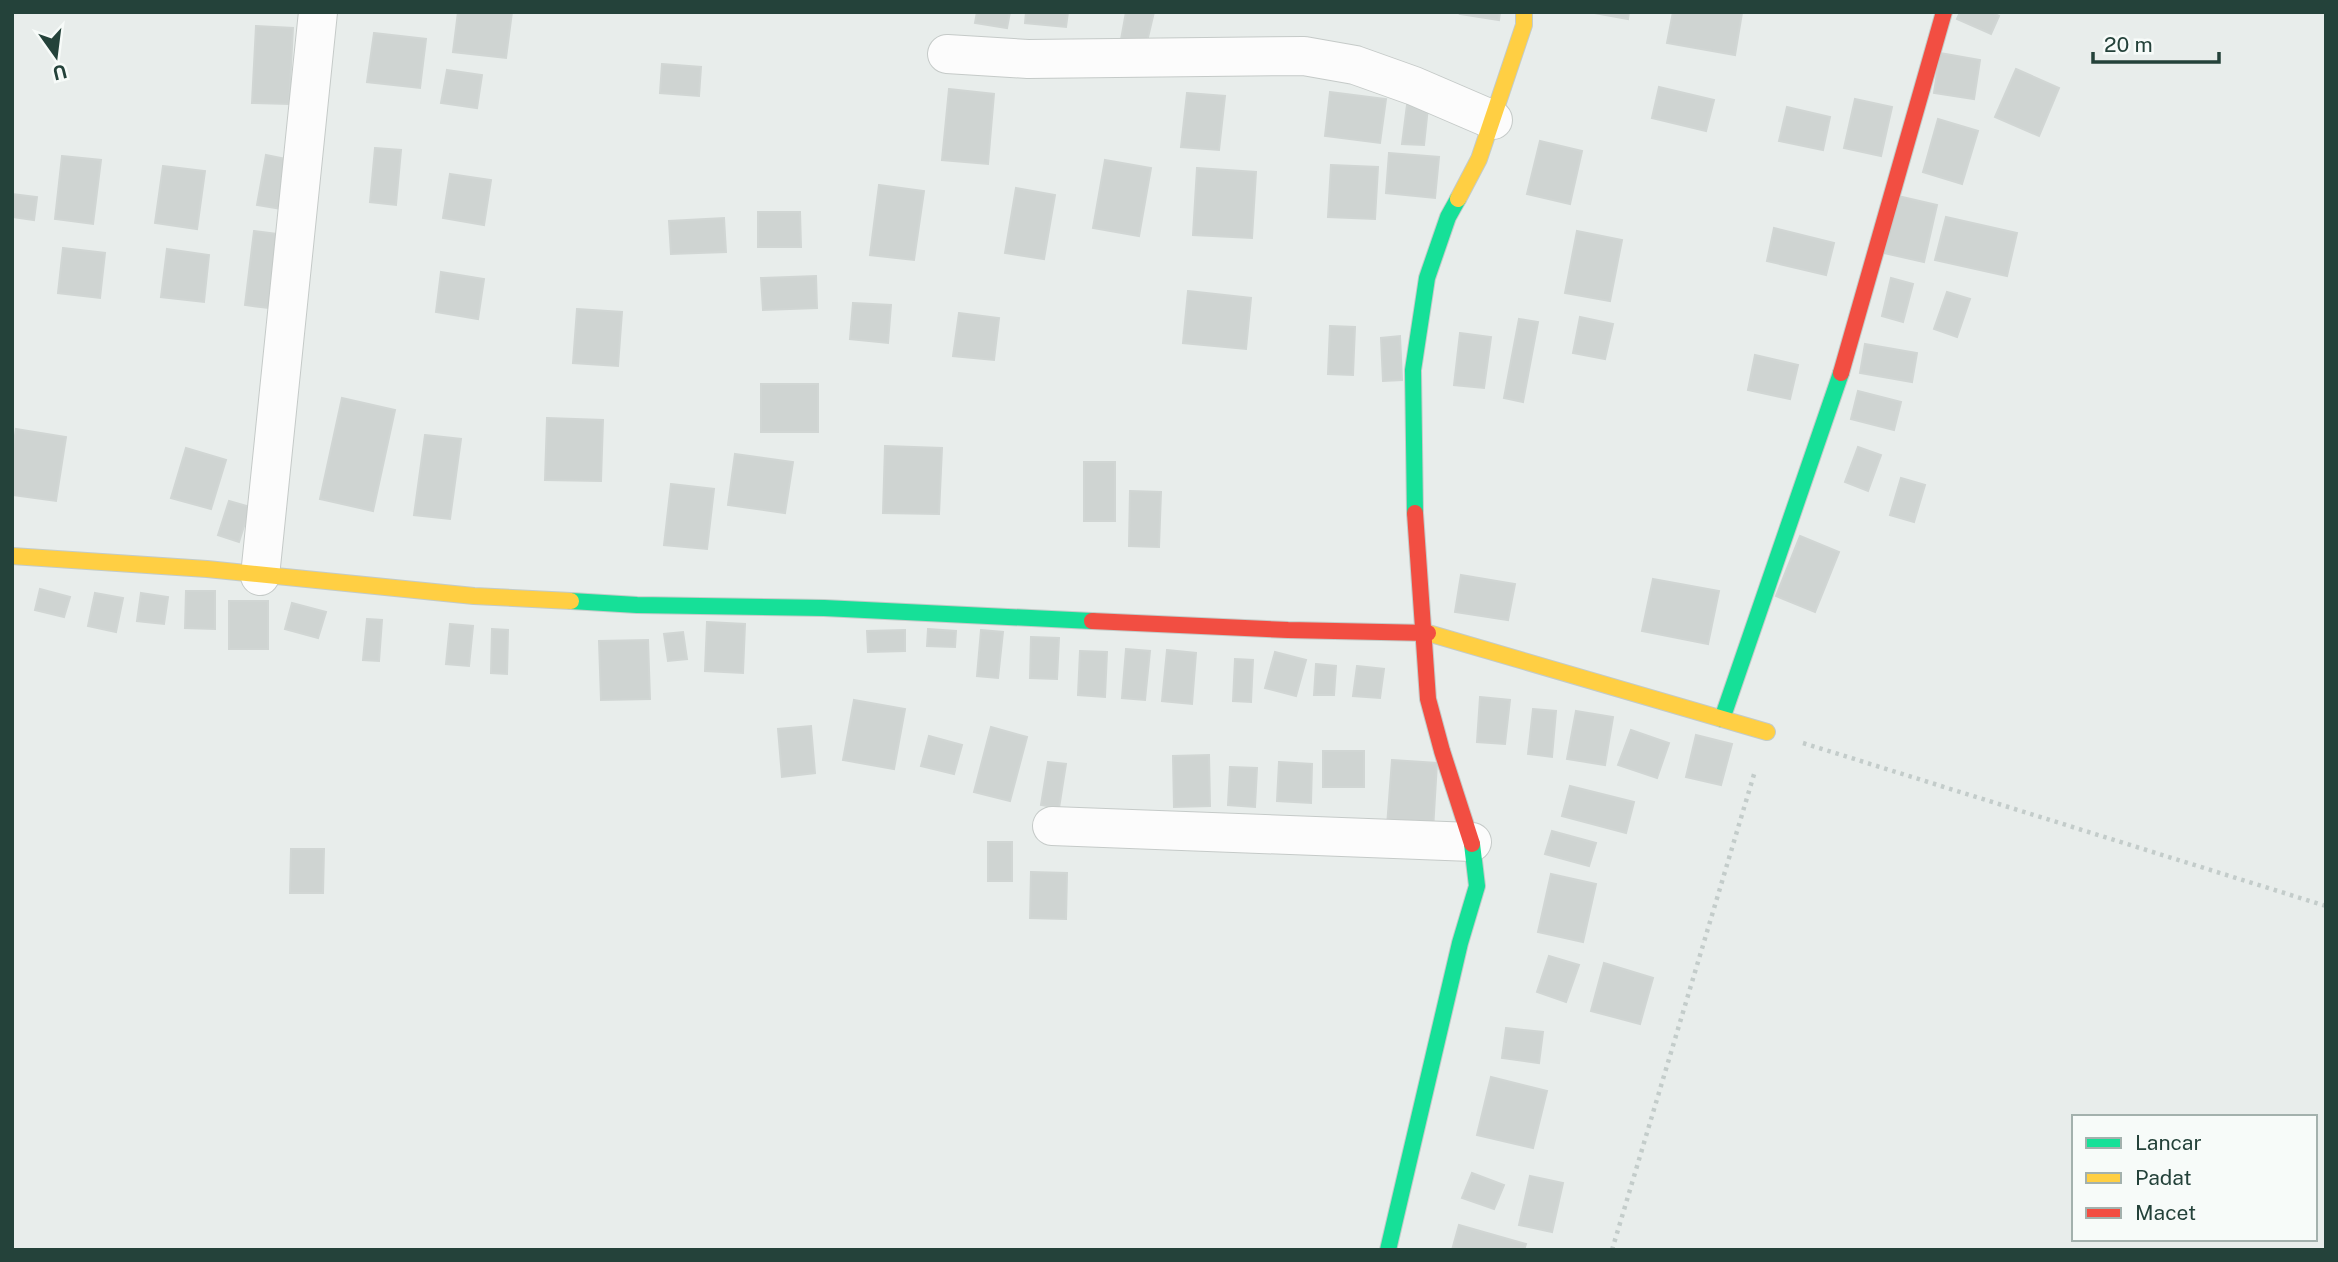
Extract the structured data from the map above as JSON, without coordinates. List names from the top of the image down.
{
  "legend": ["Lancar", "Padat", "Macet"],
  "scale_bar": "20 m",
  "north": "bottom"
}
